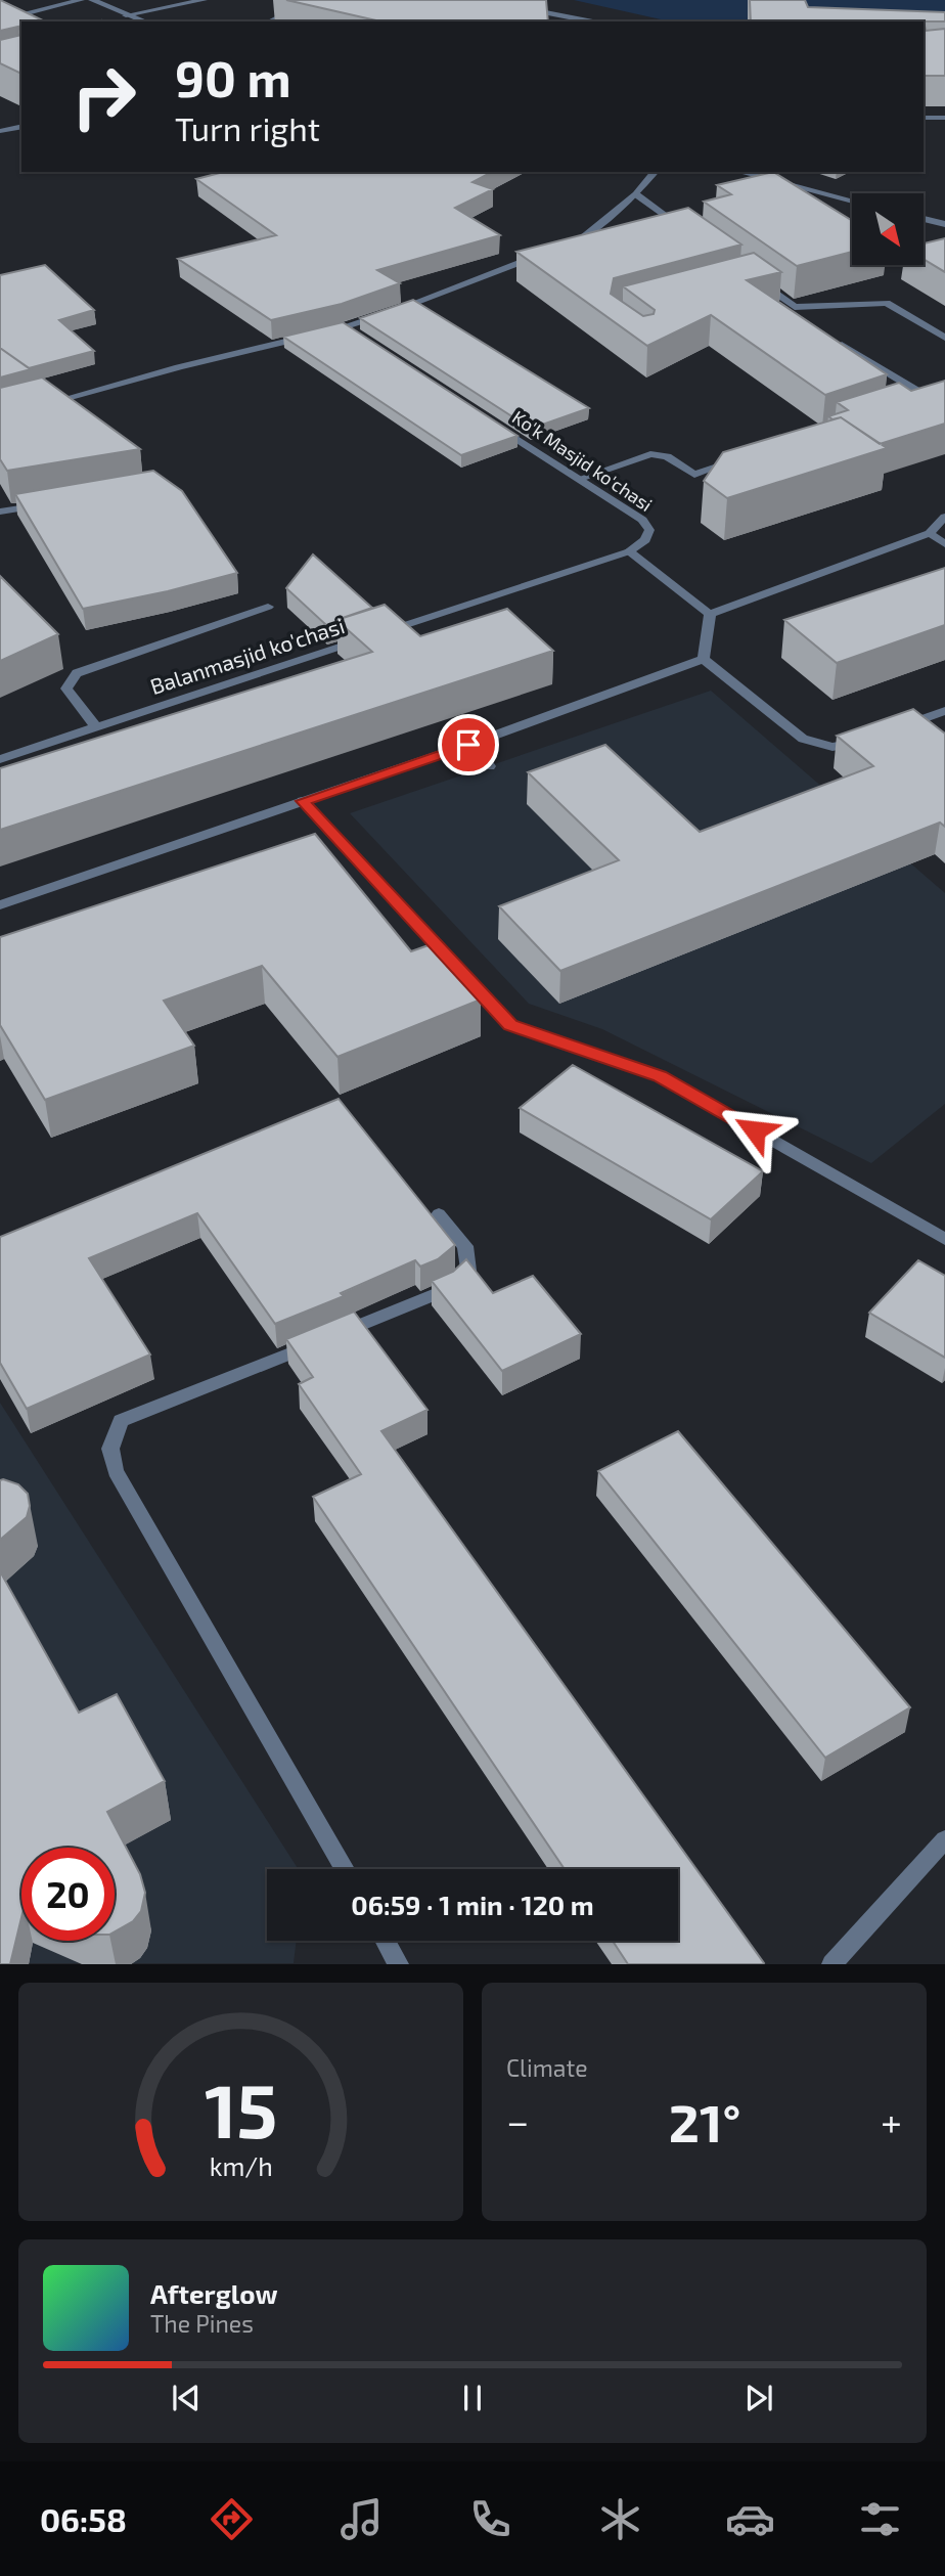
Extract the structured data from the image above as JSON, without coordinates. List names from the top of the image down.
{
  "streets": {
    "street": ["Ko'k Masjid ko'chasi", "Balanmasjid ko'chasi"]
  },
  "crossings": [
    ["Ko'k Masjid ko'chasi", "Balanmasjid ko'chasi"]
  ],
  "north": "bottom right",
  "page": {
    "turn": ["90 m", "Turn right"],
    "limit": "20",
    "trip": "06:59 · 1 min · 120 m",
    "tile": "Climate",
    "heat": ["−", "21°", "+"],
    "song": ["Afterglow", "The Pines"],
    "tabs": "06:58",
    "gauge": ["15", "km/h"]
  }
}
